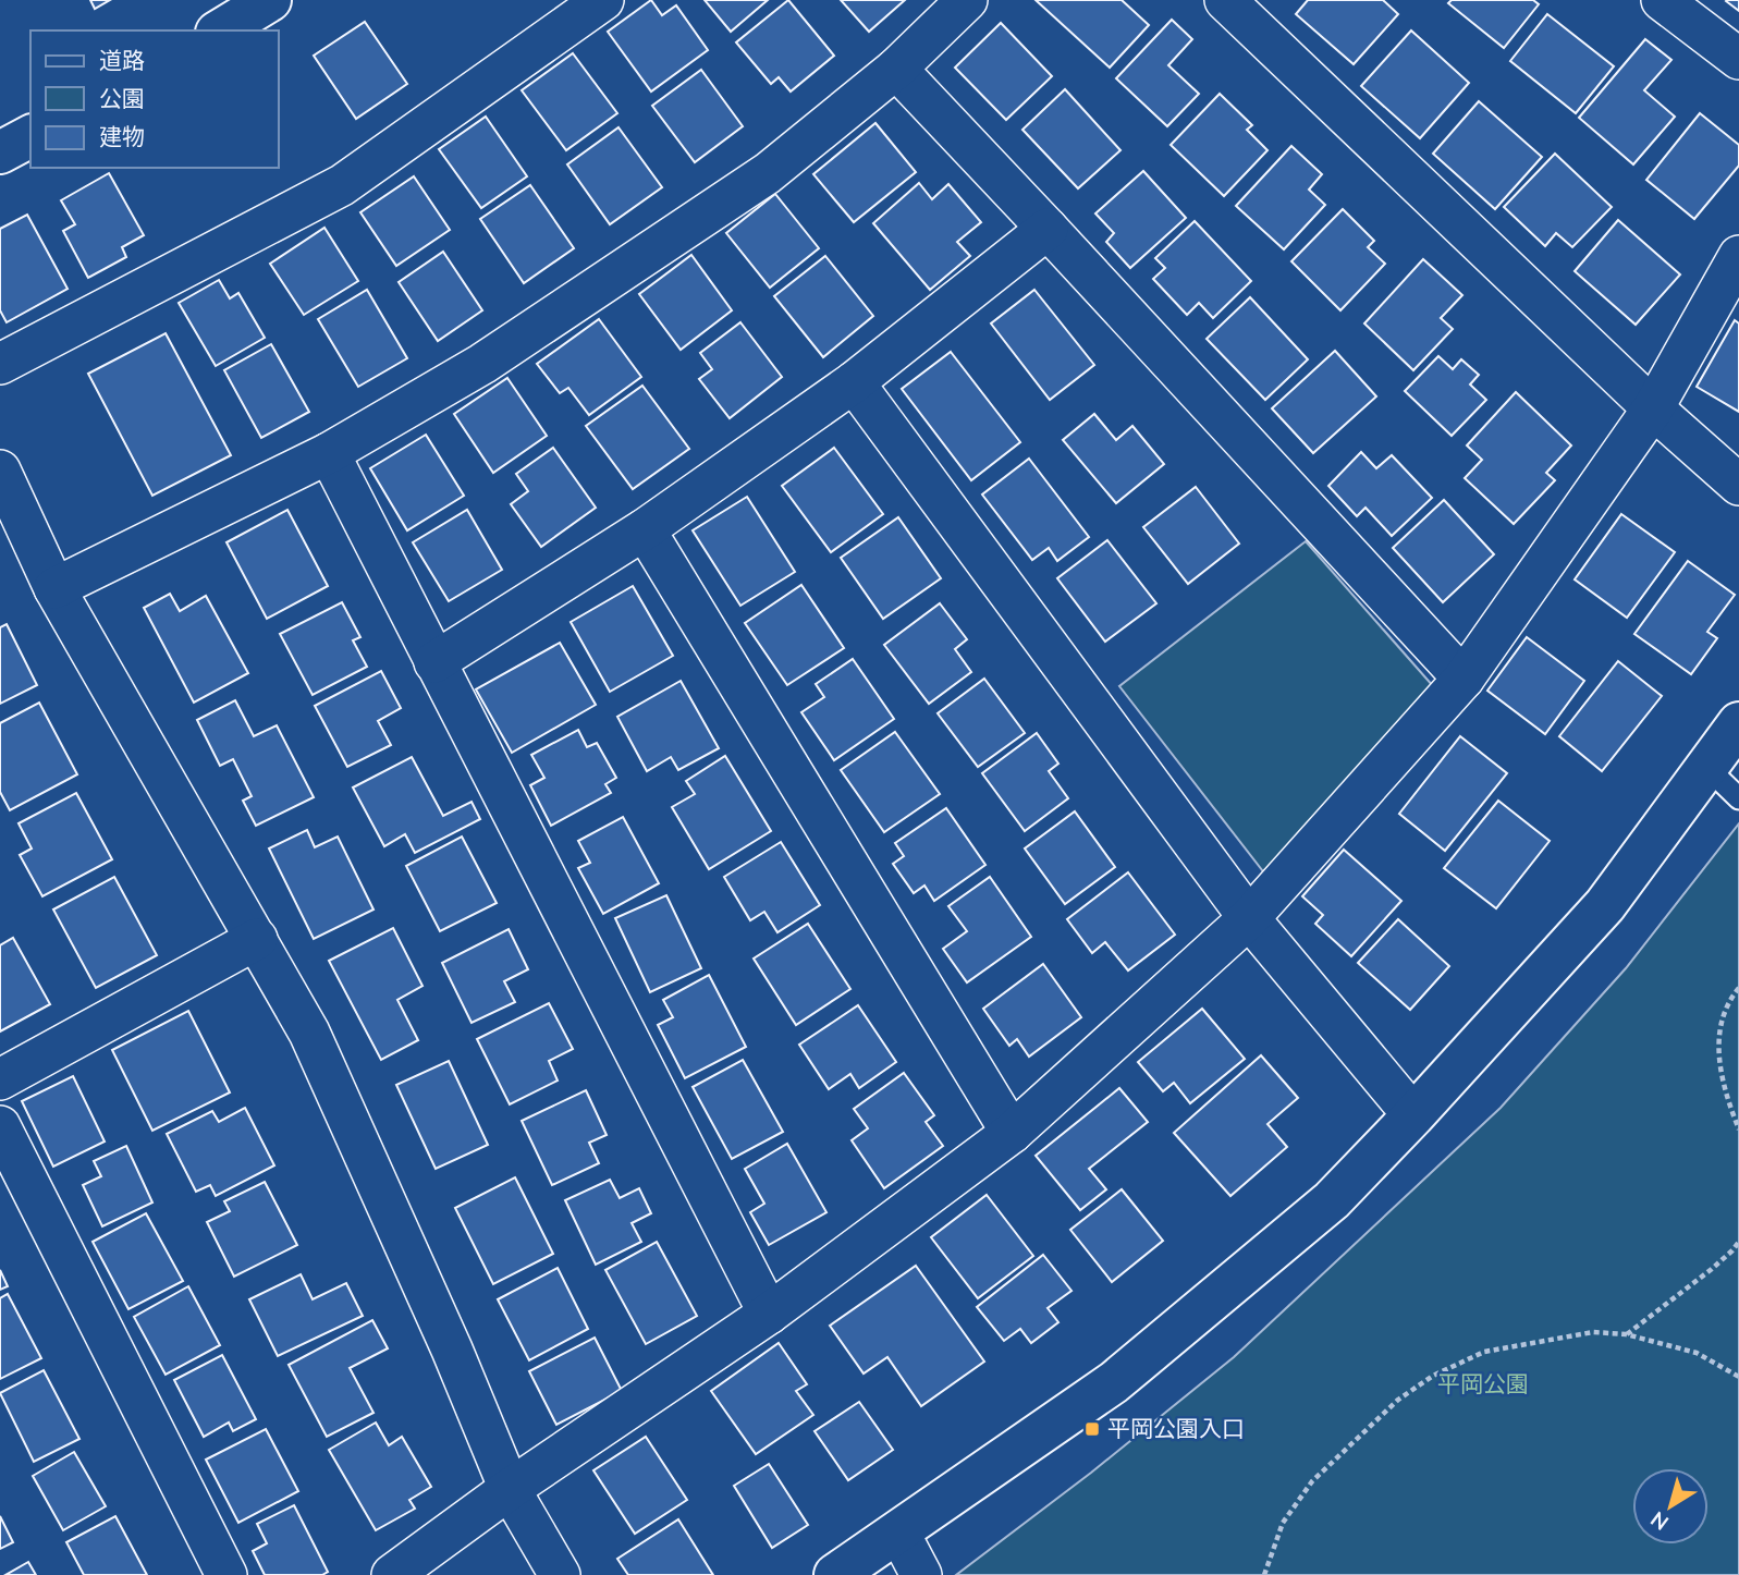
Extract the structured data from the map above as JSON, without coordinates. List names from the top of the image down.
{
  "parks": ["平岡公園"],
  "places": {
    "transit": ["平岡公園入口"]
  },
  "legend": ["道路", "公園", "建物"],
  "north": "bottom left"
}
